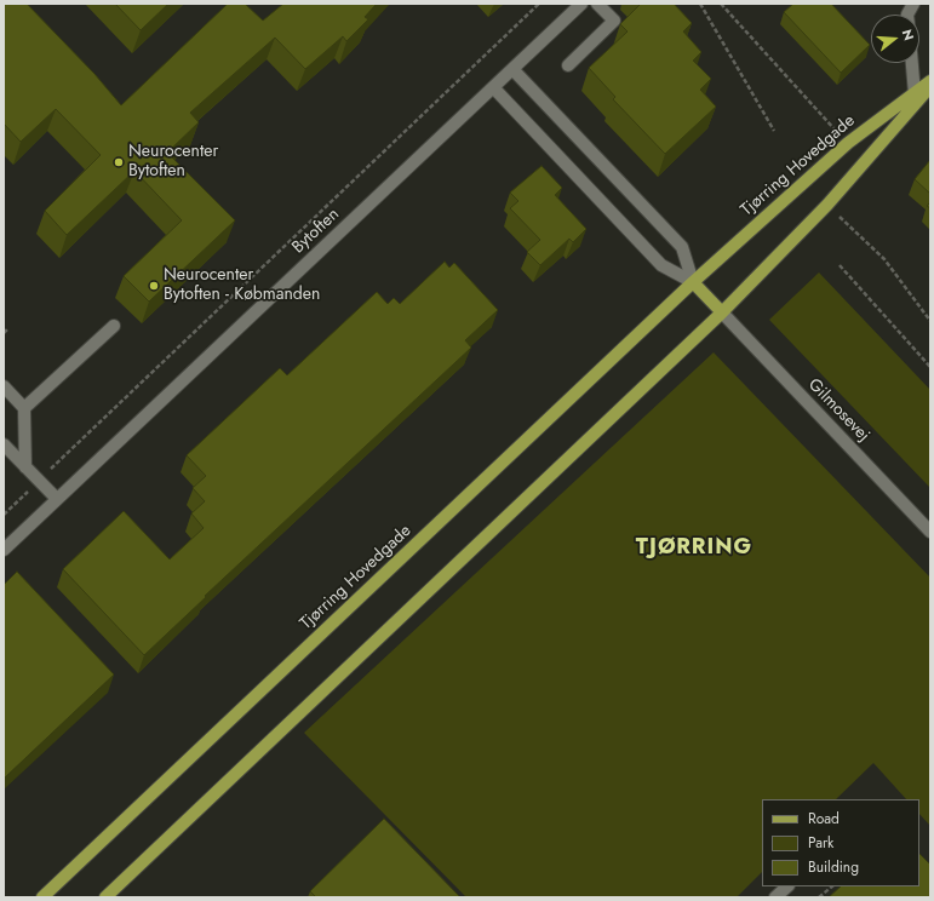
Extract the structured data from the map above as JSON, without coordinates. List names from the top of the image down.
{
  "streets": {
    "main road": ["Tjørring Hovedgade"],
    "street": ["Bytoften", "Gilmosevej"]
  },
  "districts": ["TJØRRING"],
  "places": ["Neurocenter Bytoften", "Neurocenter Bytoften - Købmanden"],
  "legend": ["Road", "Park", "Building"],
  "north": "right"
}
